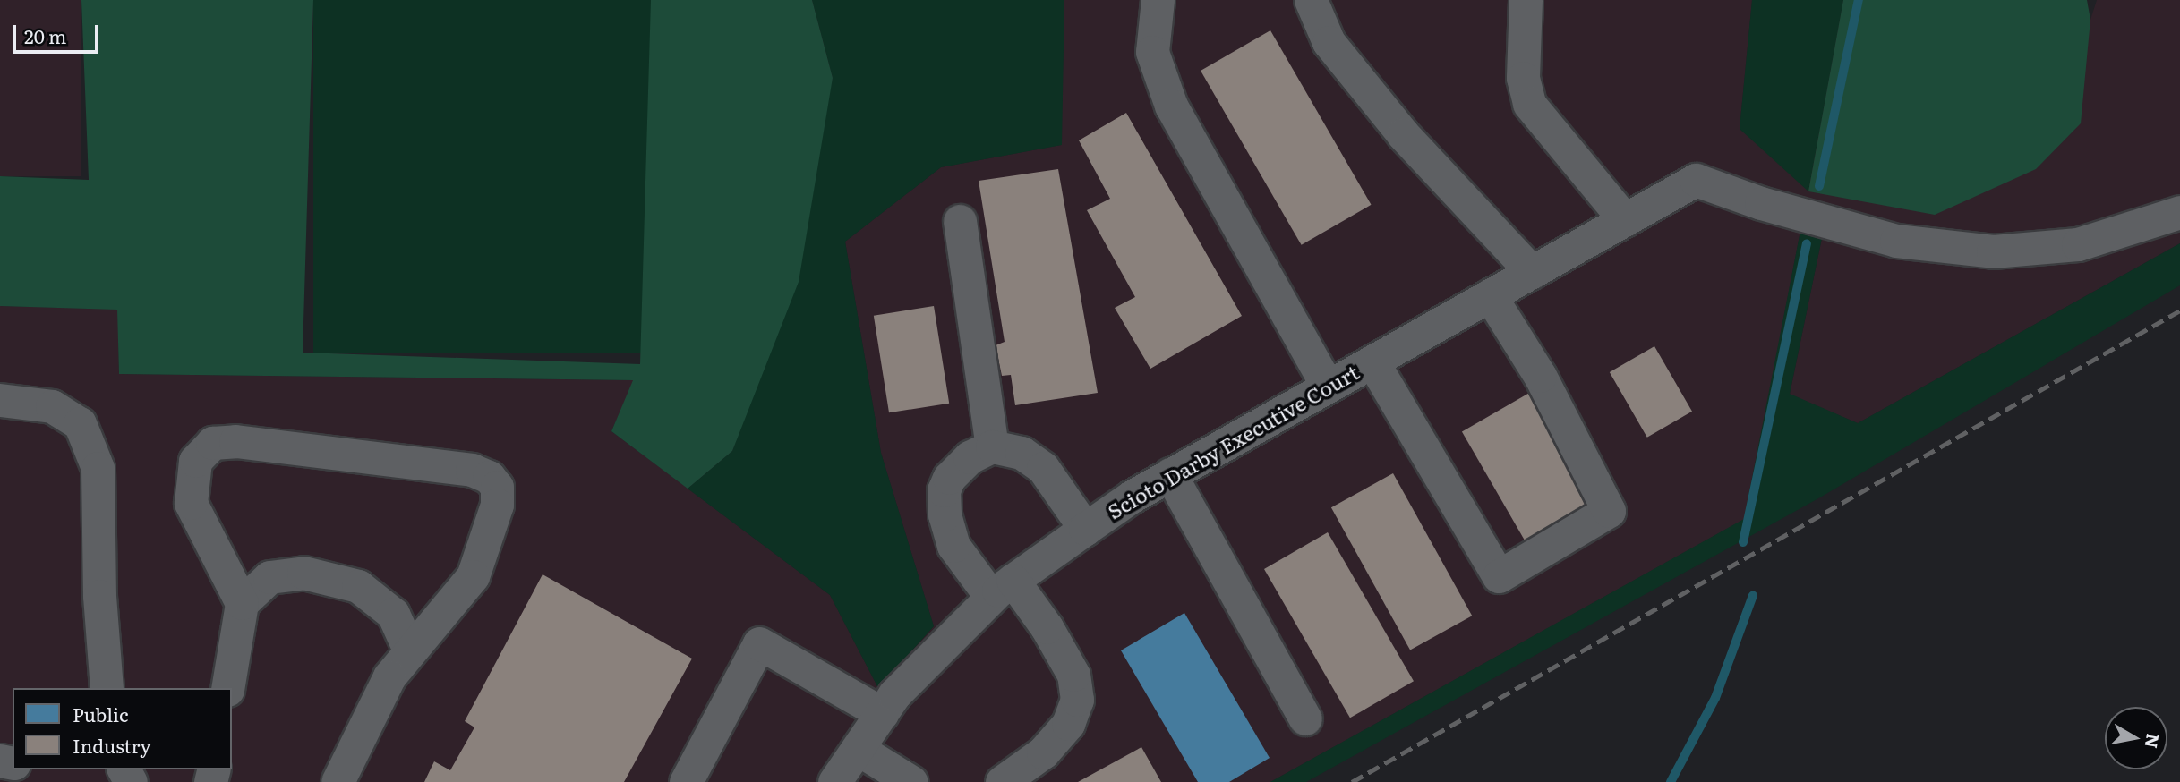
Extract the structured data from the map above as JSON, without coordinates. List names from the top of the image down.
{
  "streets": {
    "street": ["Scioto Darby Executive Court"]
  },
  "legend": ["Public", "Industry"],
  "scale_bar": "20 m",
  "north": "right"
}
